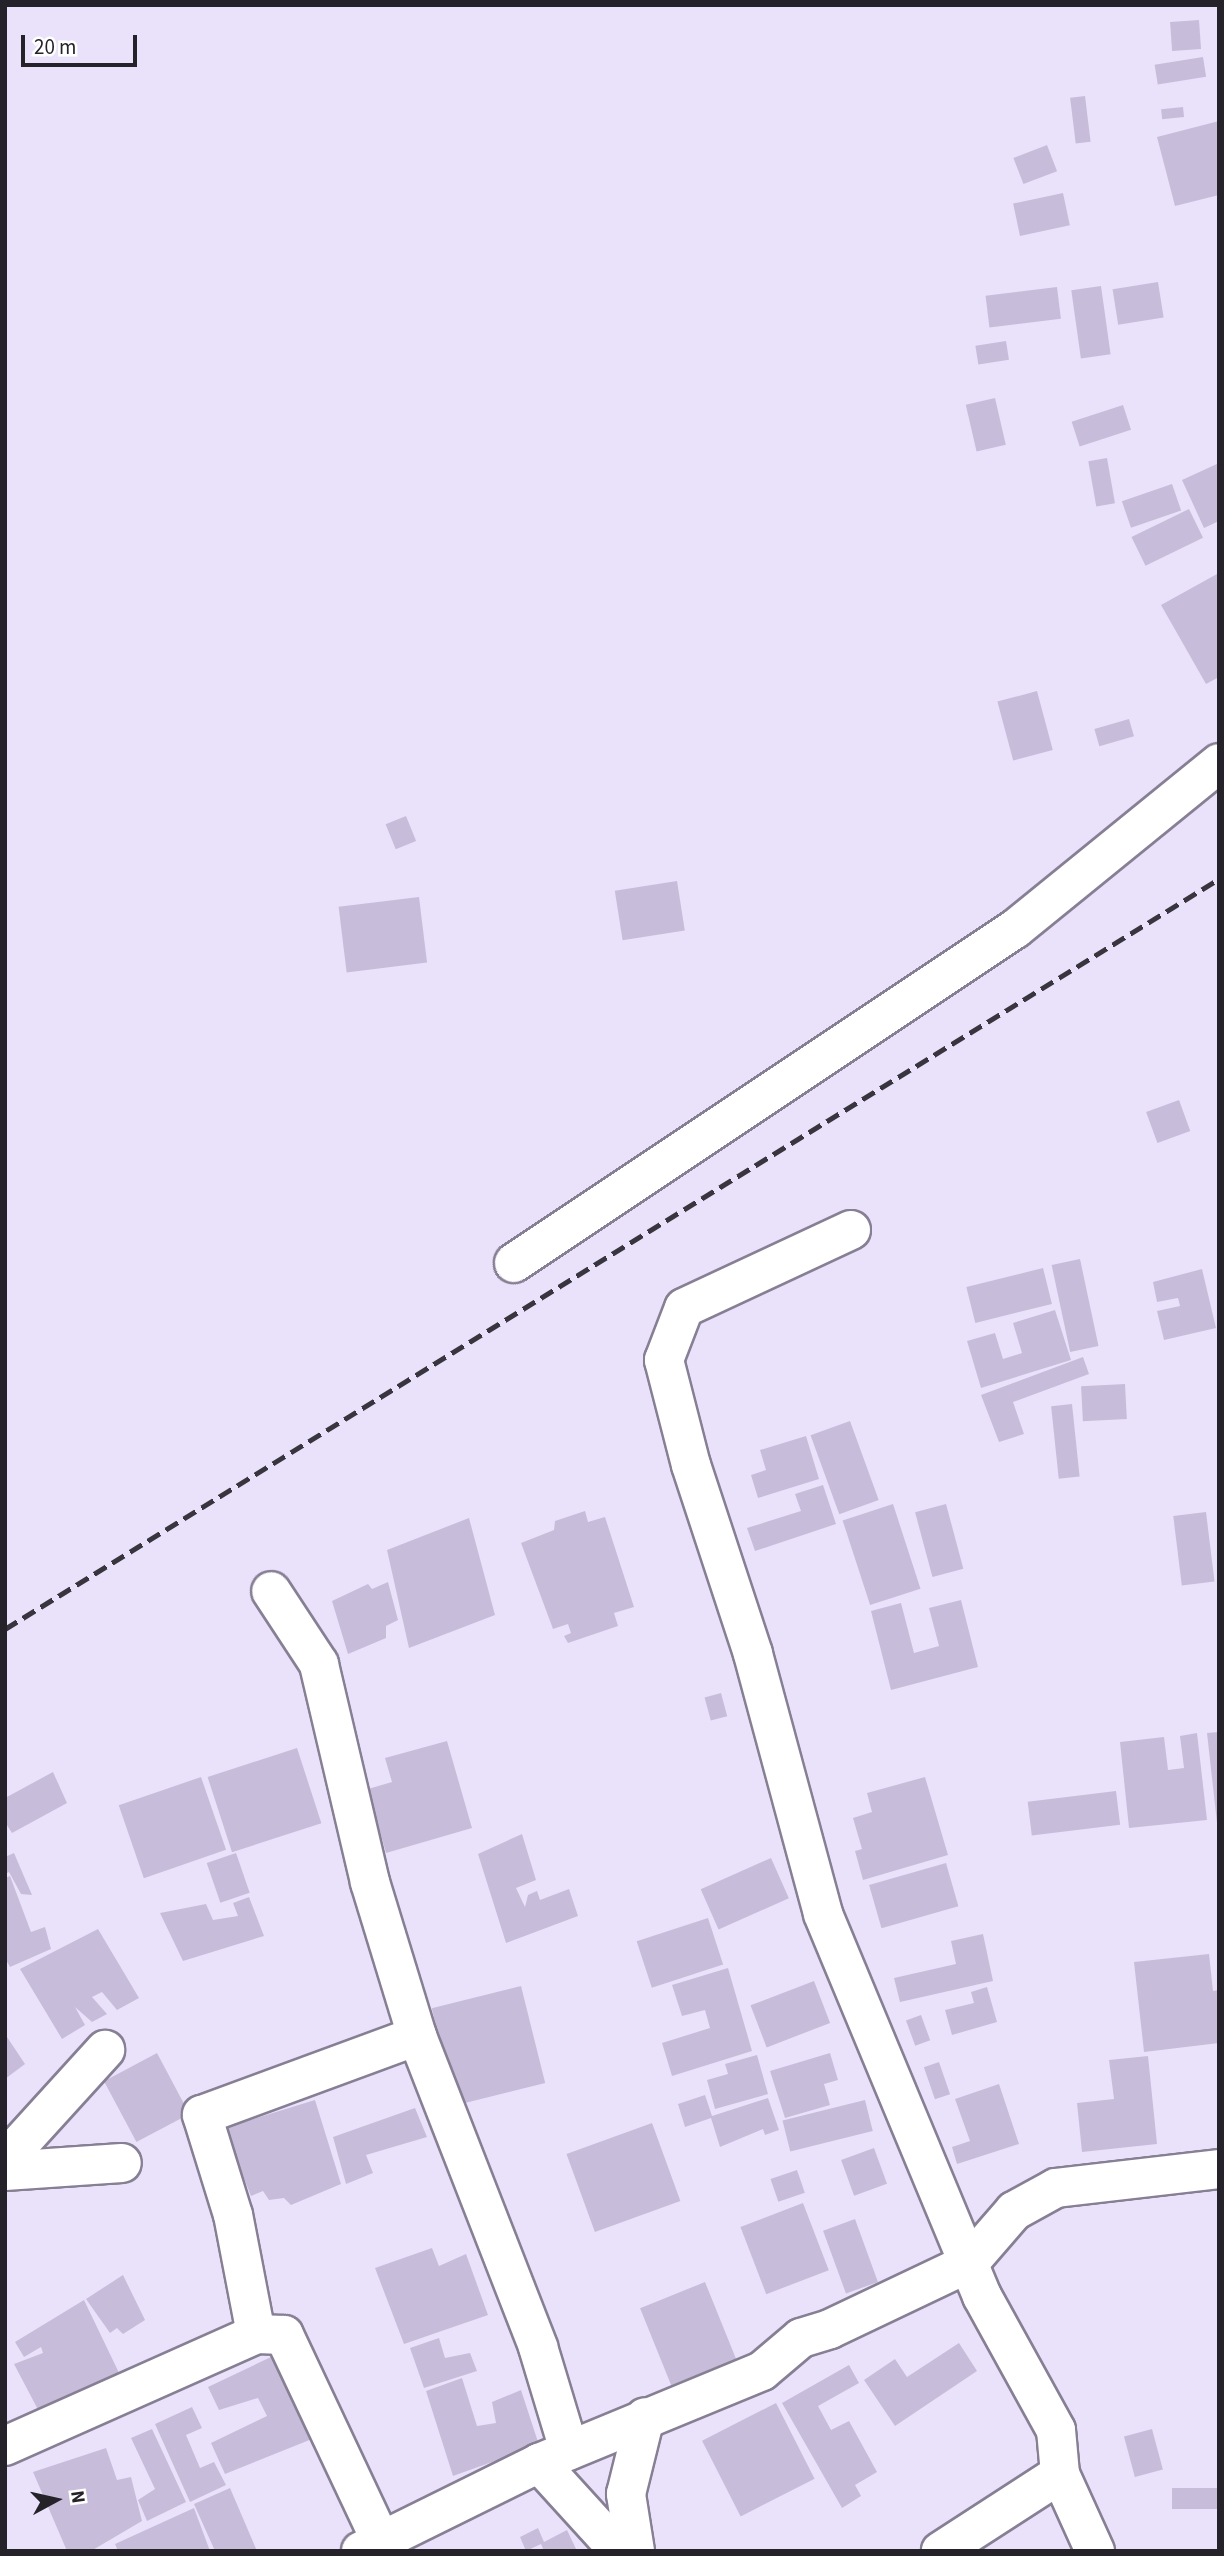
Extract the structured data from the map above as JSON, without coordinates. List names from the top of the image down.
{
  "scale_bar": "20 m",
  "north": "right"
}
